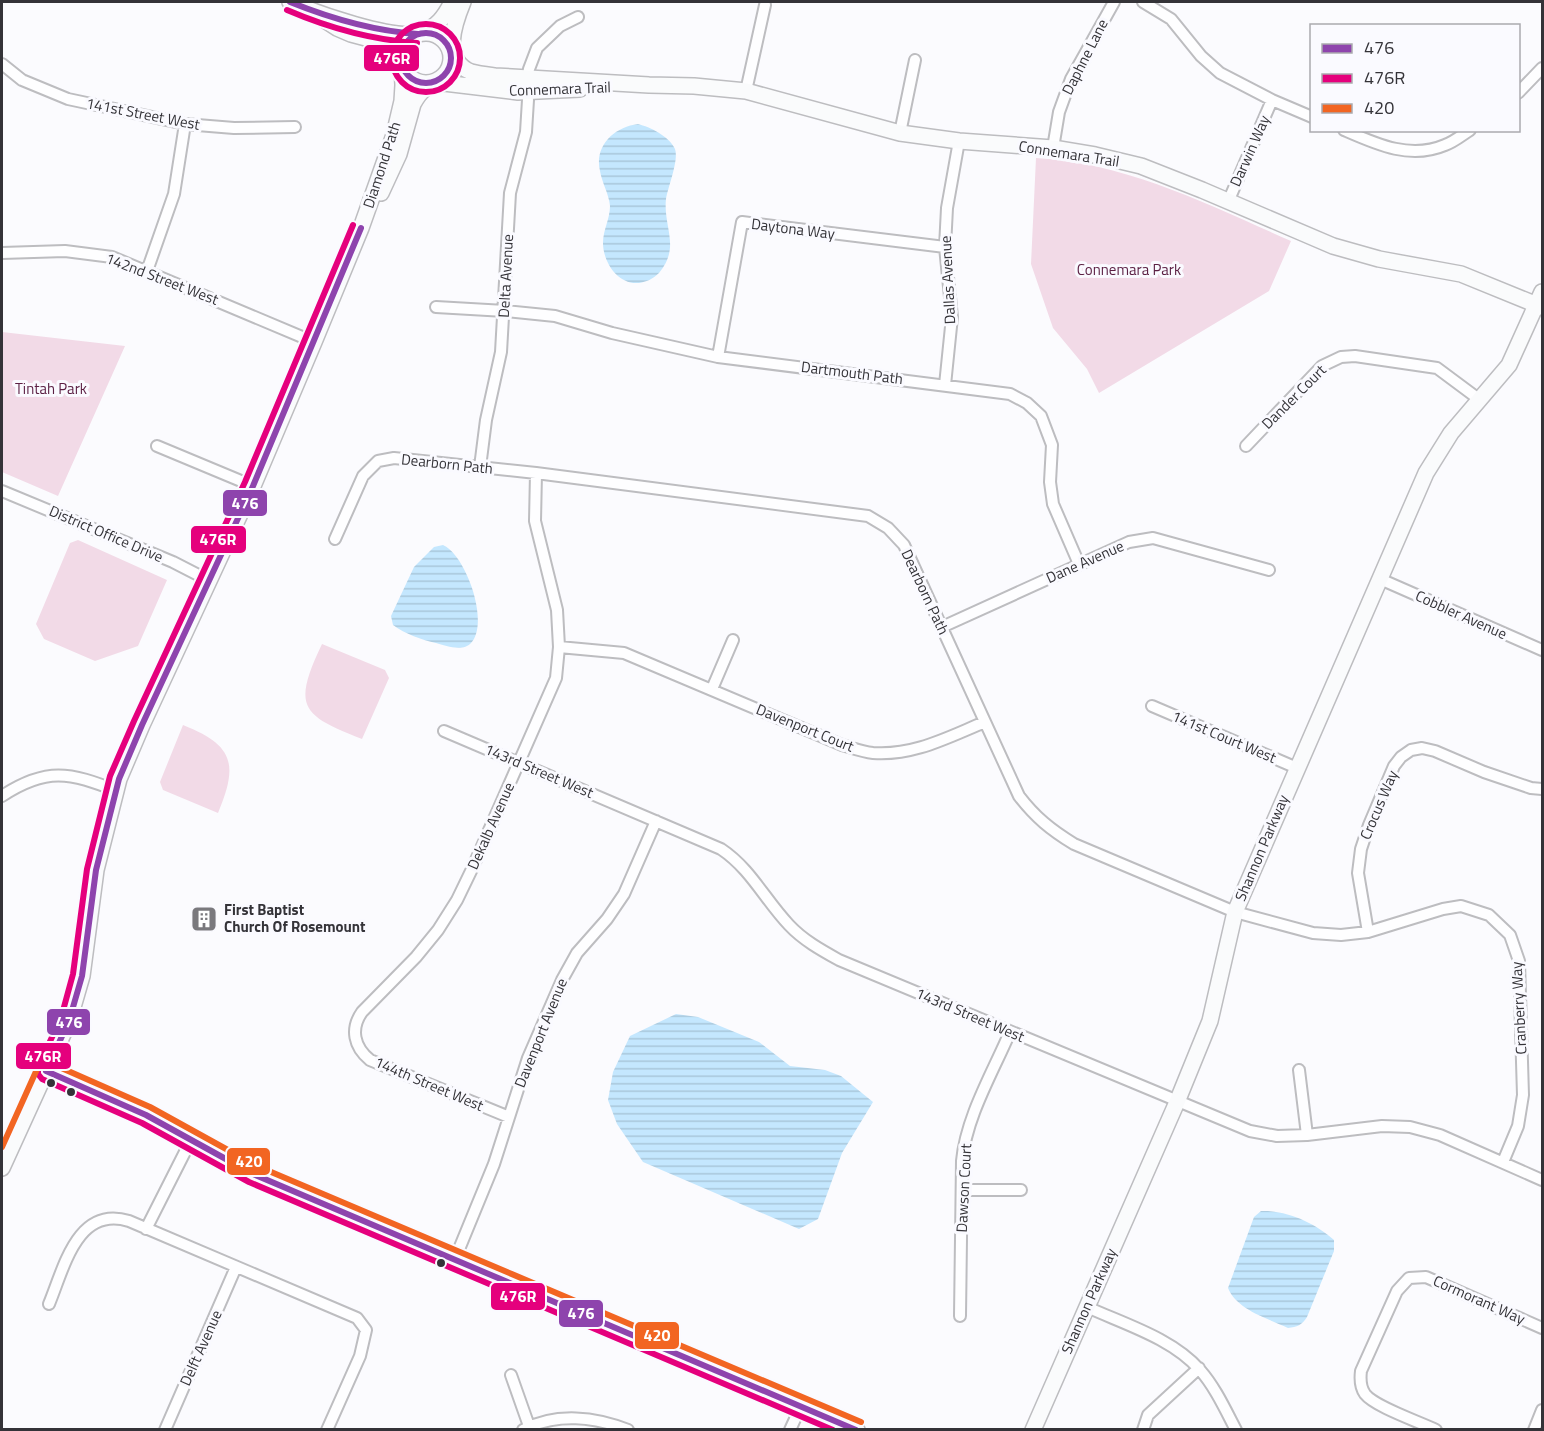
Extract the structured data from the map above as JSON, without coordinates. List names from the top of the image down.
{
  "streets": {
    "street": [
      "Daphne Lane",
      "Connemara Trail",
      "141st Street West",
      "Darwin Way",
      "Diamond Path",
      "Daytona Way",
      "Delta Avenue",
      "142nd Street West",
      "Dallas Avenue",
      "Dartmouth Path",
      "Dander Court",
      "Dearborn Path",
      "District Office Drive",
      "Dane Avenue",
      "Cobbler Avenue",
      "Davenport Court",
      "141st Court West",
      "143rd Street West",
      "Crocus Way",
      "Dekalb Avenue",
      "Shannon Parkway",
      "Cranberry Way",
      "Davenport Avenue",
      "144th Street West",
      "Dawson Court",
      "Cormorant Way",
      "Delft Avenue"
    ]
  },
  "crossings": [
    ["Daphne Lane", "Connemara Trail"],
    ["Connemara Trail", "Darwin Way"],
    ["Connemara Trail", "Diamond Path"],
    ["Connemara Trail", "Delta Avenue"],
    ["Connemara Trail", "Dallas Avenue"],
    ["Connemara Trail", "Shannon Parkway"],
    ["Diamond Path", "142nd Street West"],
    ["Diamond Path", "District Office Drive"],
    ["Daytona Way", "Dallas Avenue"],
    ["Daytona Way", "Dartmouth Path"],
    ["Delta Avenue", "Dartmouth Path"],
    ["Delta Avenue", "Dearborn Path"],
    ["Dallas Avenue", "Dartmouth Path"],
    ["Dartmouth Path", "Dane Avenue"],
    ["Dander Court", "Shannon Parkway"],
    ["Dearborn Path", "Dane Avenue"],
    ["Dearborn Path", "Davenport Court"],
    ["Dearborn Path", "Crocus Way"],
    ["Dearborn Path", "Dekalb Avenue"],
    ["Dearborn Path", "Shannon Parkway"],
    ["Dearborn Path", "Cranberry Way"],
    ["Cobbler Avenue", "Shannon Parkway"],
    ["Davenport Court", "Dekalb Avenue"],
    ["141st Court West", "Shannon Parkway"],
    ["143rd Street West", "Dekalb Avenue"],
    ["143rd Street West", "Shannon Parkway"],
    ["143rd Street West", "Cranberry Way"],
    ["143rd Street West", "Davenport Avenue"],
    ["143rd Street West", "Dawson Court"],
    ["Crocus Way", "Cranberry Way"],
    ["Dekalb Avenue", "144th Street West"],
    ["Davenport Avenue", "144th Street West"]
  ],
  "parks": ["Connemara Park", "Tintah Park"],
  "places": {
    "building": ["First Baptist Church Of Rosemount"]
  },
  "lines": ["transit line 476", "transit line 476R", "transit line 420"],
  "legend": ["476", "476R", "420"]
}
